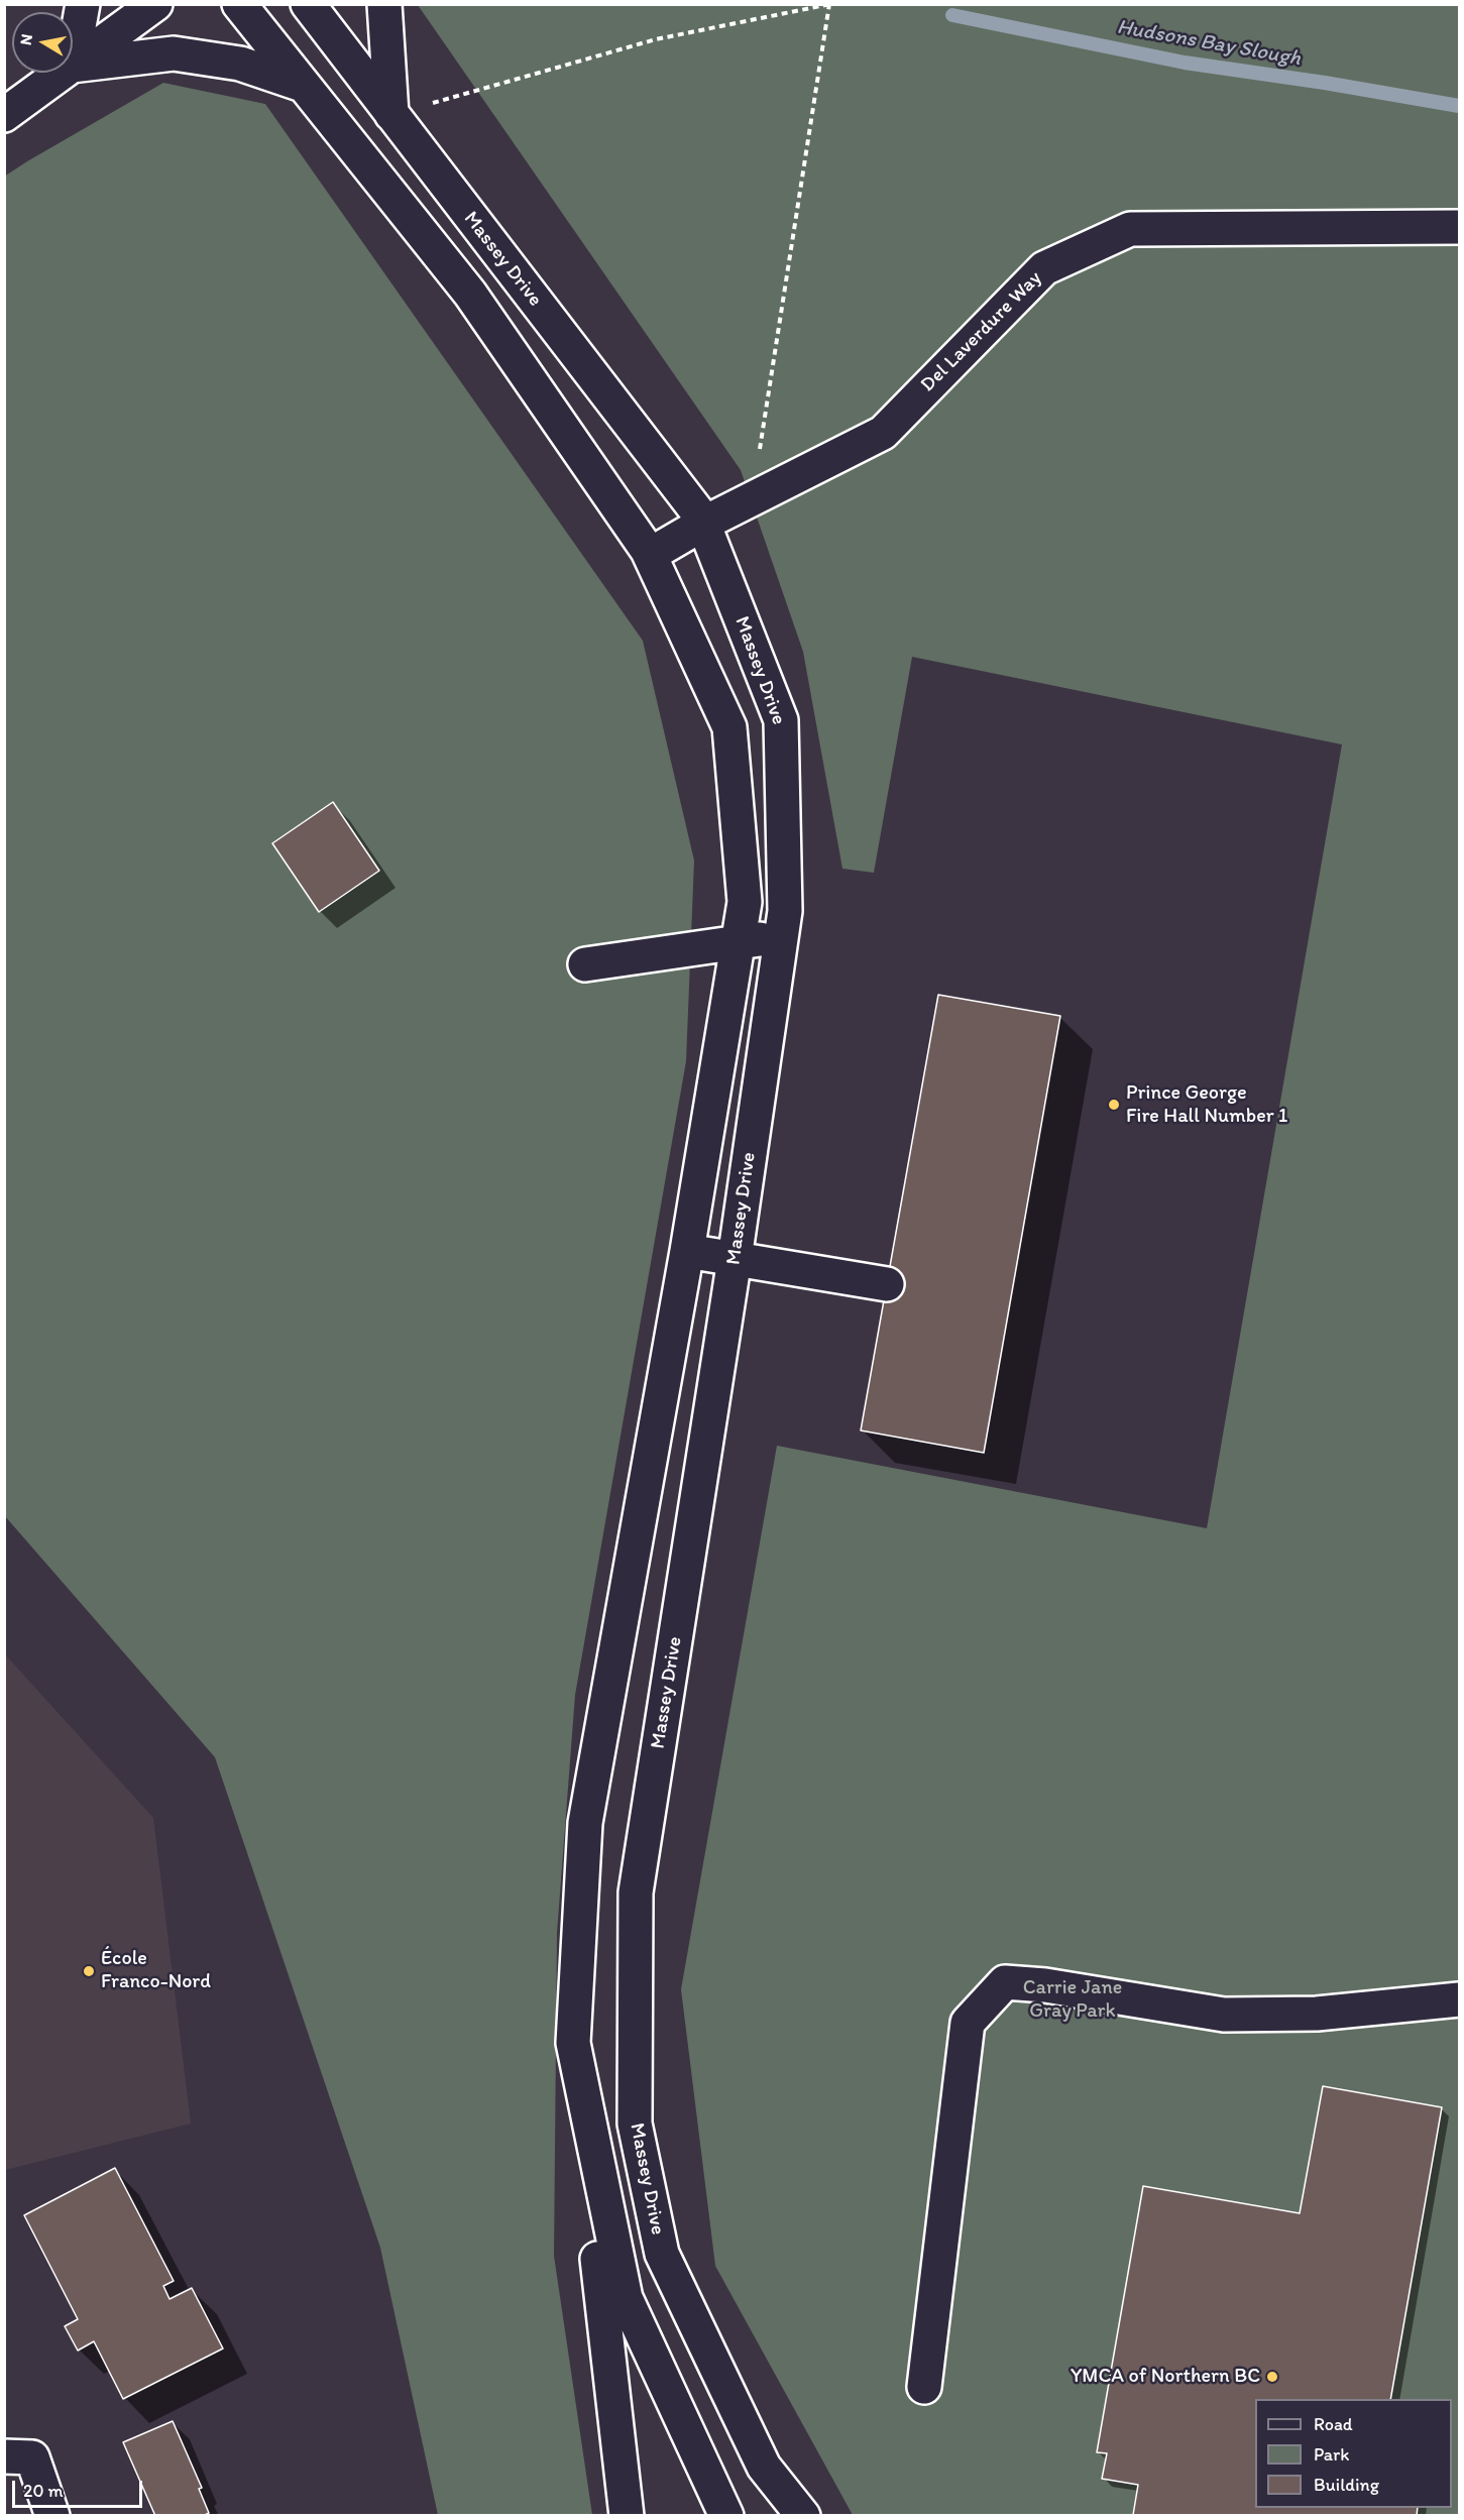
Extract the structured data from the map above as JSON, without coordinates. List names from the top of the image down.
{
  "streets": {
    "street": ["Massey Drive", "Del Laverdure Way"]
  },
  "crossings": [
    ["Massey Drive", "Del Laverdure Way"]
  ],
  "water": ["Hudsons Bay Slough"],
  "parks": ["Carrie Jane Gray Park"],
  "places": ["Prince George Fire Hall Number 1", "École Franco-Nord", "YMCA of Northern BC"],
  "legend": ["Road", "Park", "Building"],
  "scale_bar": "20 m",
  "north": "left"
}
